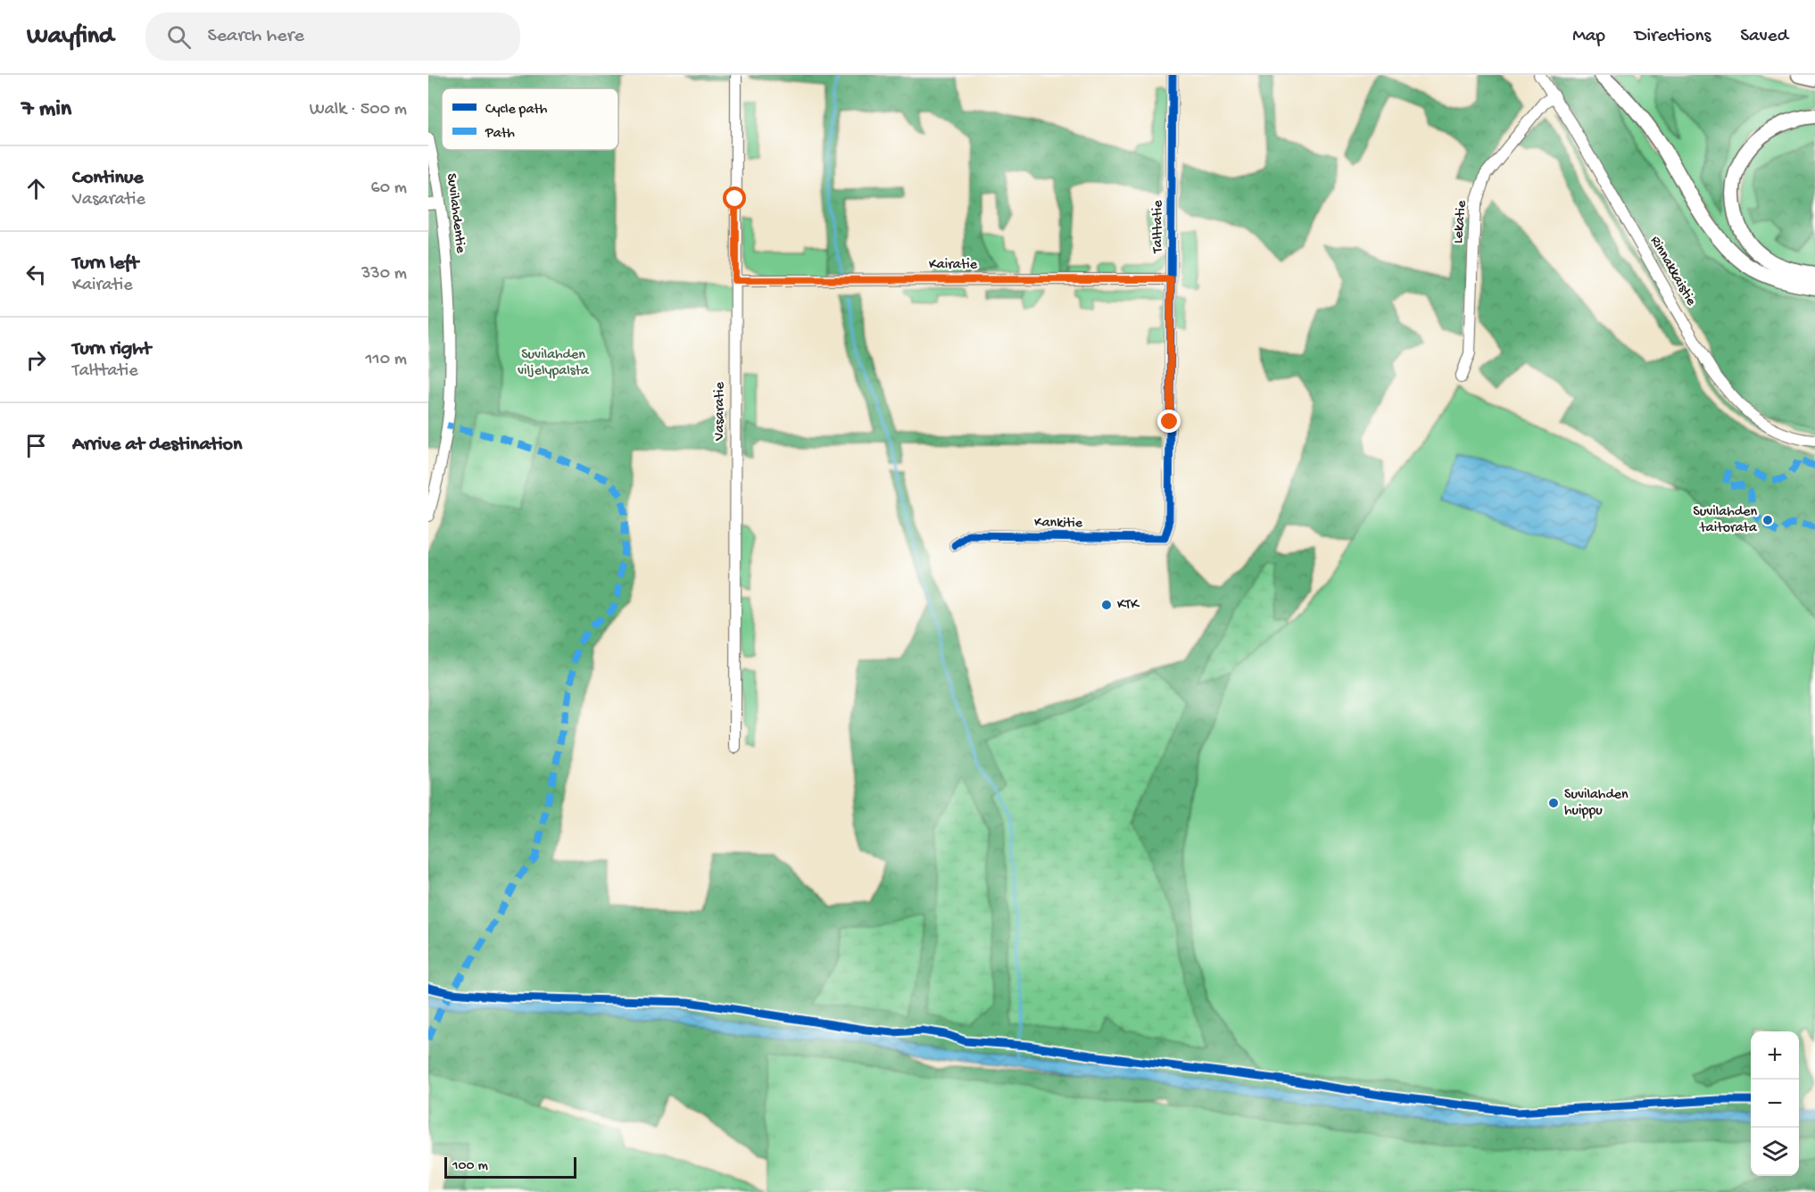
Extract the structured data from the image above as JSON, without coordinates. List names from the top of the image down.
{
  "streets": {
    "street": [
      "Suvilahdentie",
      "Lekatie",
      "Talttatie",
      "Kairatie",
      "Rinnakkaistie",
      "Vasaratie",
      "Kankitie"
    ]
  },
  "crossings": [
    ["Lekatie", "Rinnakkaistie"],
    ["Talttatie", "Kairatie"],
    ["Talttatie", "Kankitie"],
    ["Kairatie", "Vasaratie"]
  ],
  "parks": ["Suvilahden viljelypalsta"],
  "places": ["Suvilahden taitorata", "KTK", "Suvilahden huippu"],
  "legend": ["Cycle path", "Path"],
  "scale_bar": "100 m",
  "page": {
    "header": "Wayfind",
    "search": "Search here",
    "nav": ["Map", "Directions", "Saved"],
    "heading": ["7 min", "Walk · 500 m"],
    "list": [
      ["Continue", "Vasaratie", "60 m"],
      ["Turn left", "Kairatie", "330 m"],
      ["Turn right", "Talttatie", "110 m"],
      "Arrive at destination"
    ],
    "map_buttons": ["+", "−"],
    "scale": "100 m"
  }
}
